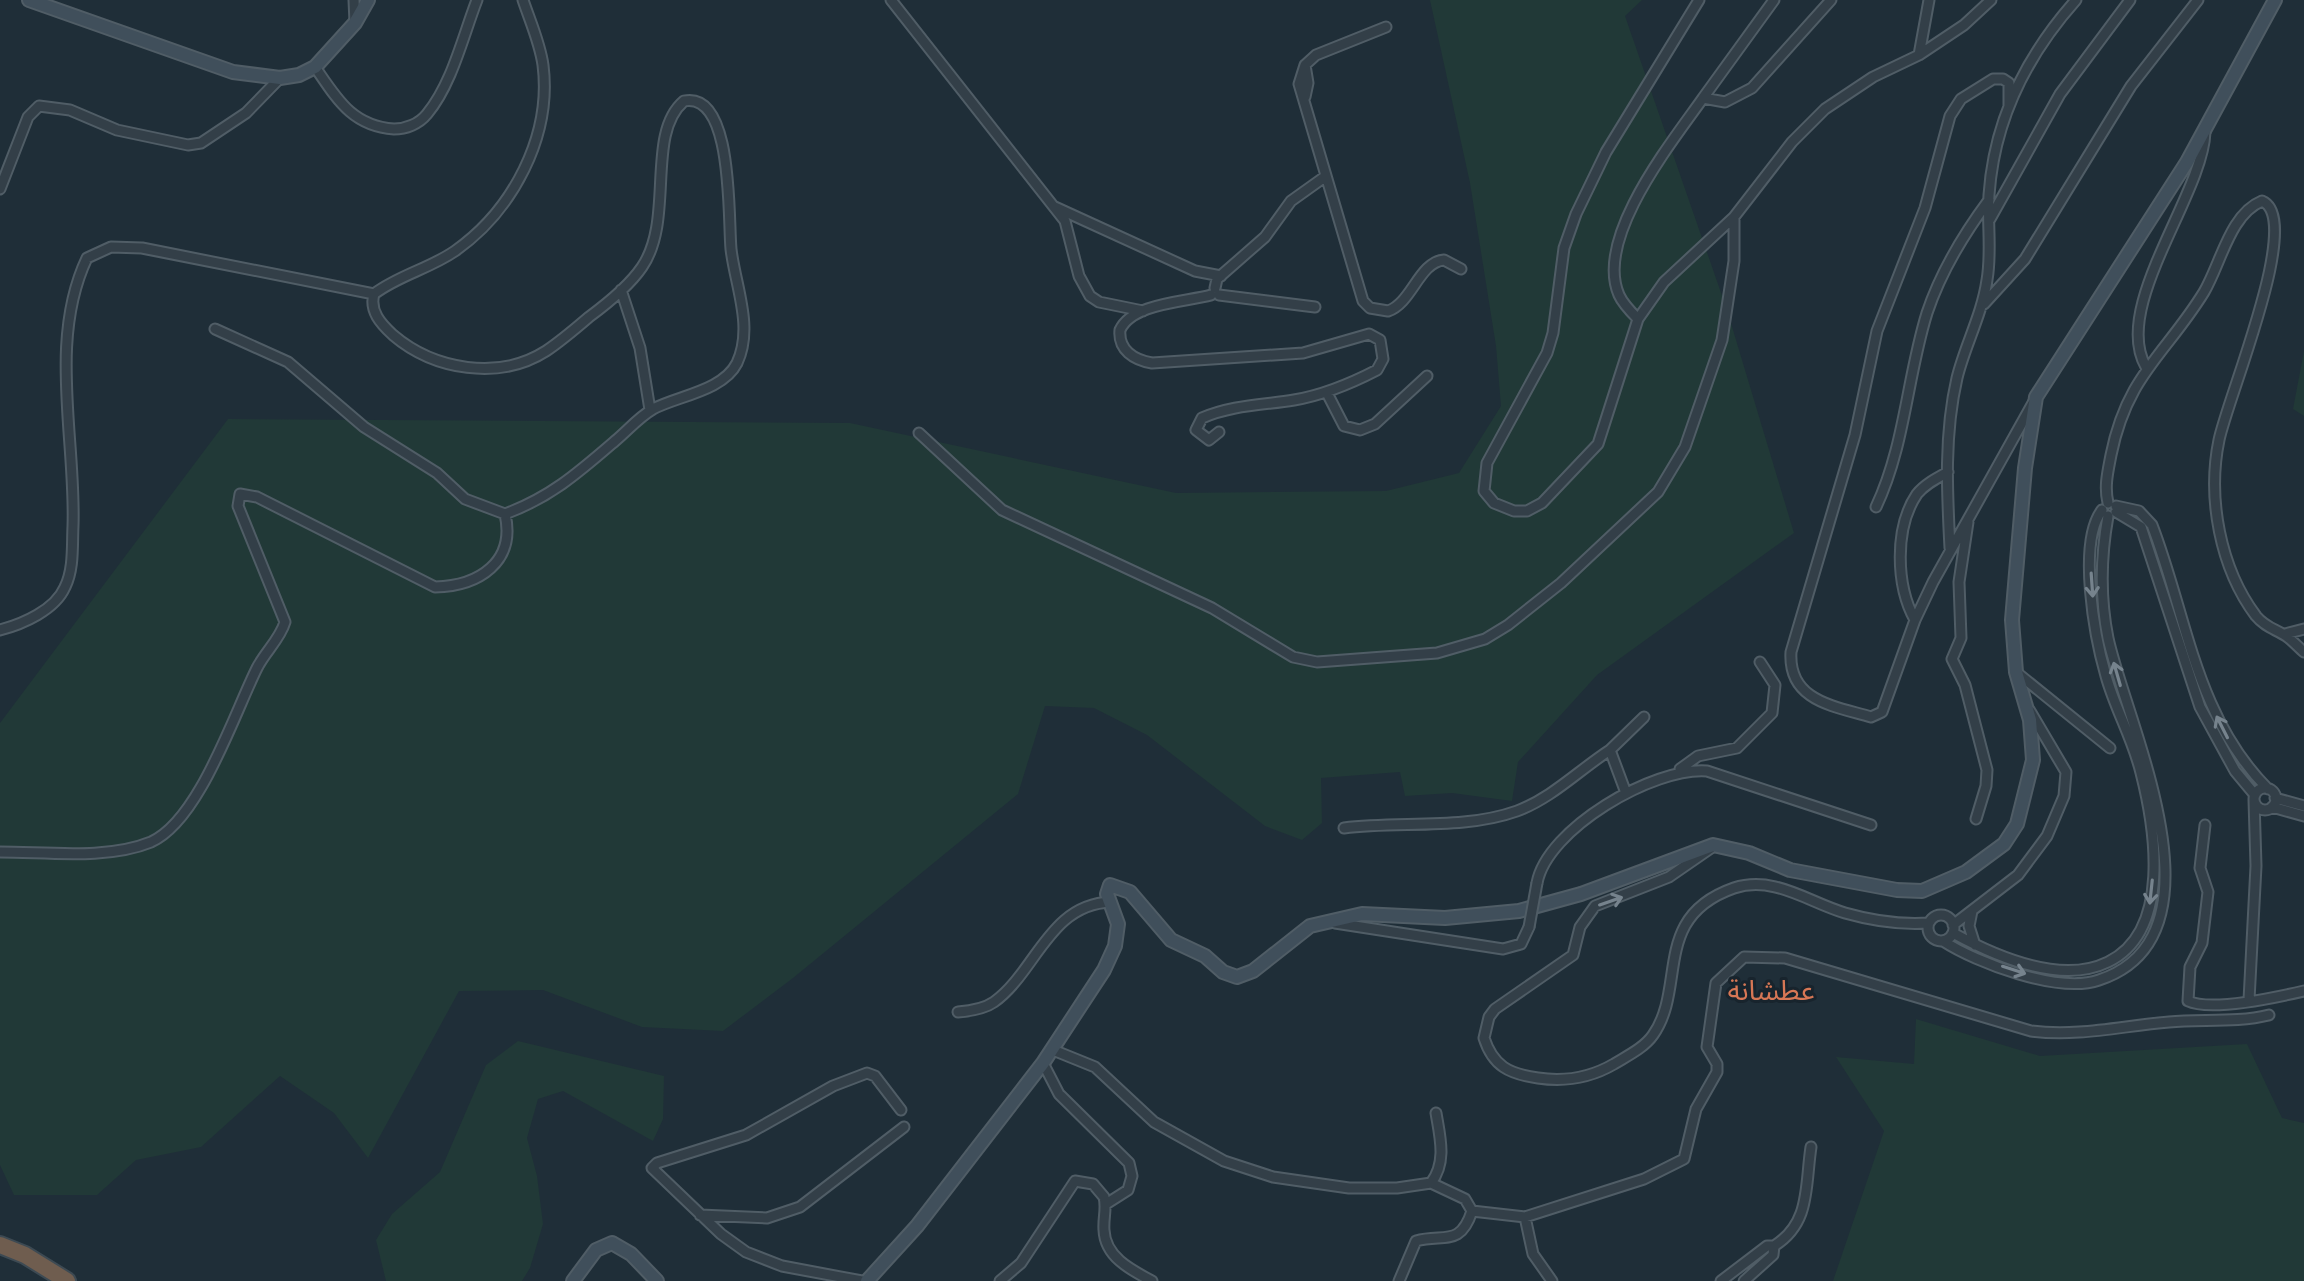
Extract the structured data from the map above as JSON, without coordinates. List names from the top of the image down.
{
  "districts": ["عطشانة"]
}
